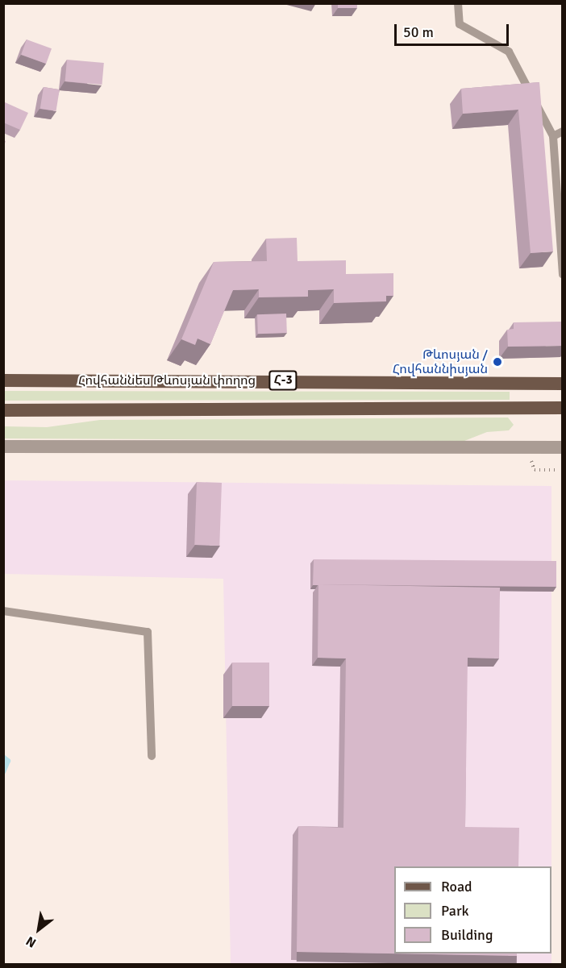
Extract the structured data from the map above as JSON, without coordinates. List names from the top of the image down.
{
  "streets": {
    "main road": ["Հովհաննես Թևոսյան փողոց", "Հ-3"]
  },
  "places": ["Թևոսյան / Հովհաննիսյան"],
  "legend": ["Road", "Park", "Building"],
  "scale_bar": "50 m",
  "north": "bottom left"
}
